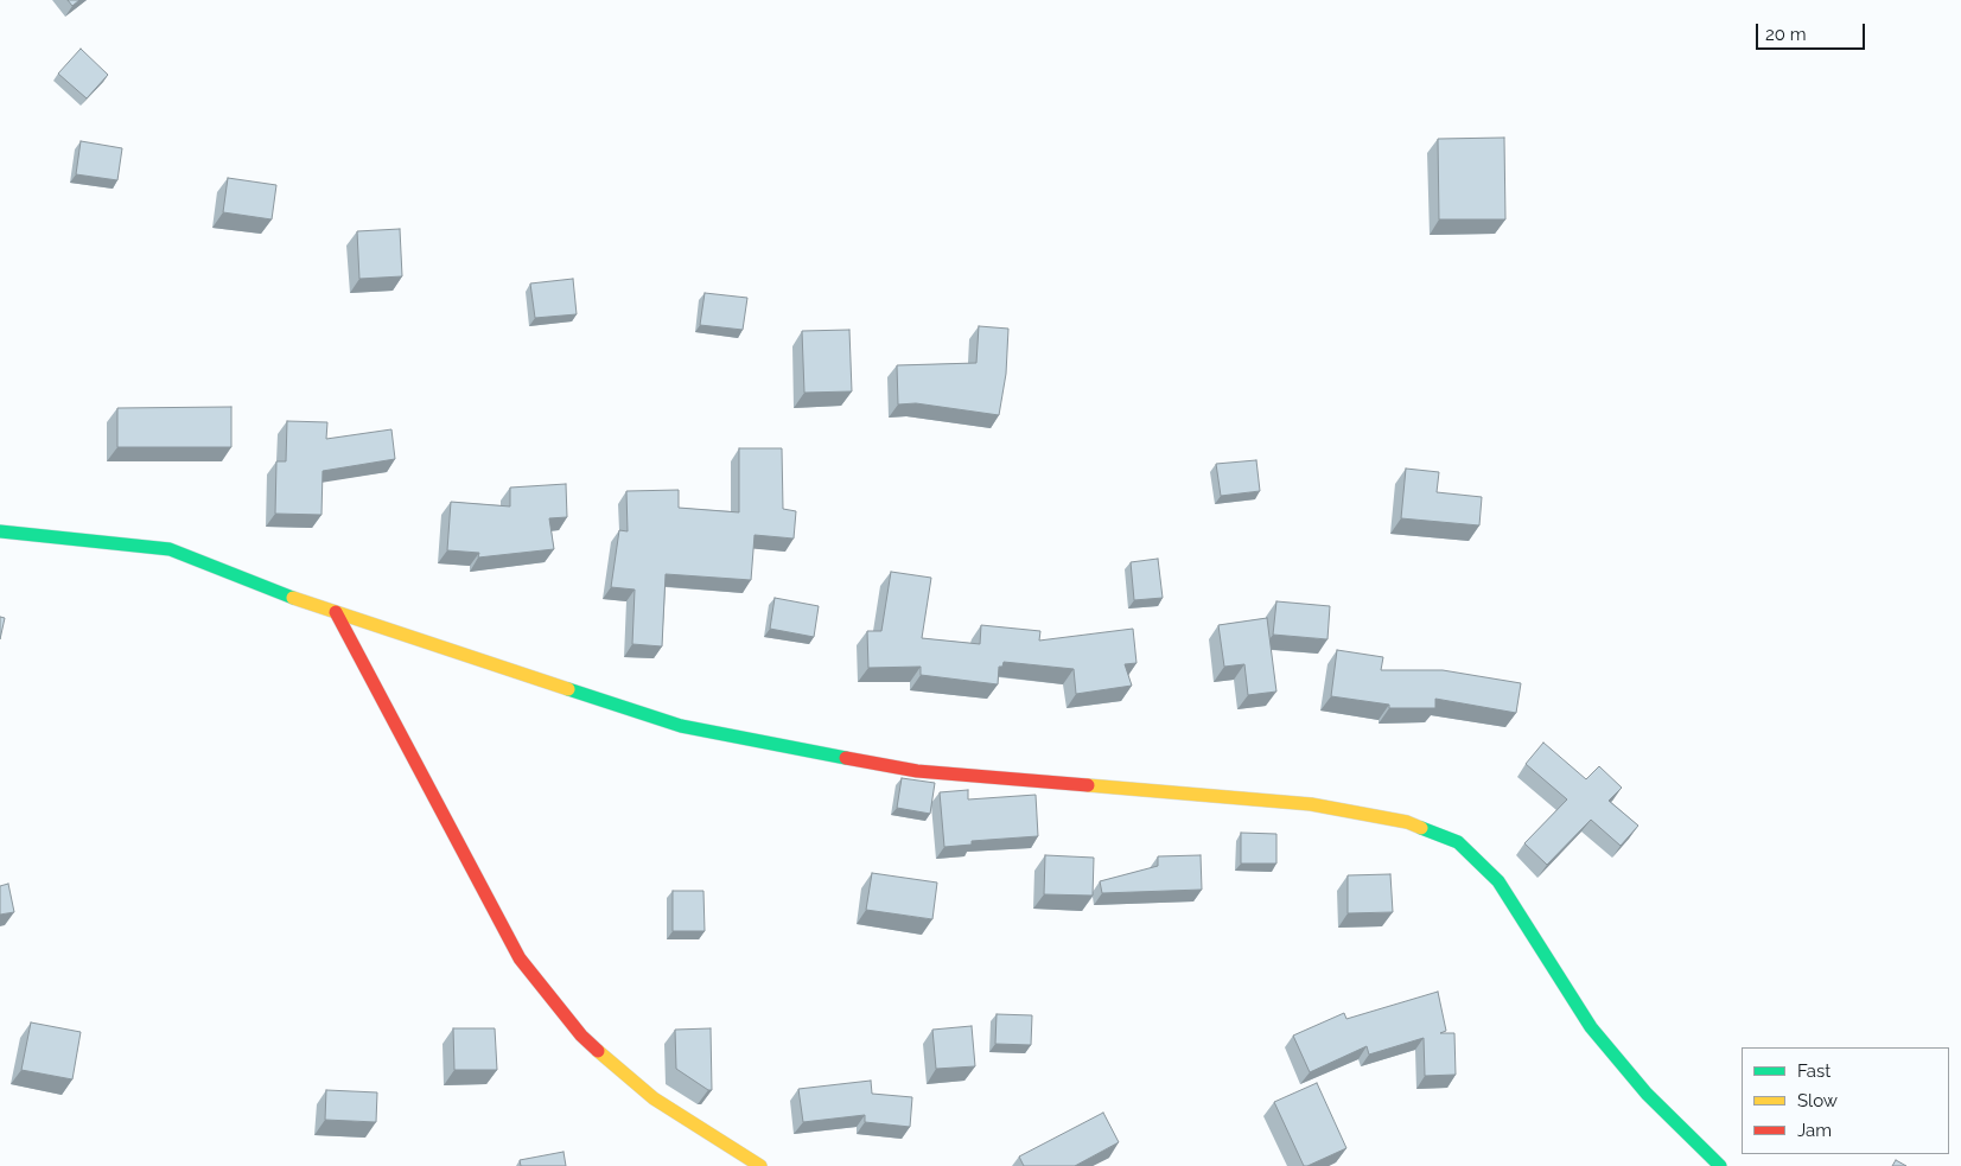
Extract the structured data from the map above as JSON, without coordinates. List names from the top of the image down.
{
  "legend": ["Fast", "Slow", "Jam"],
  "scale_bar": "20 m"
}
